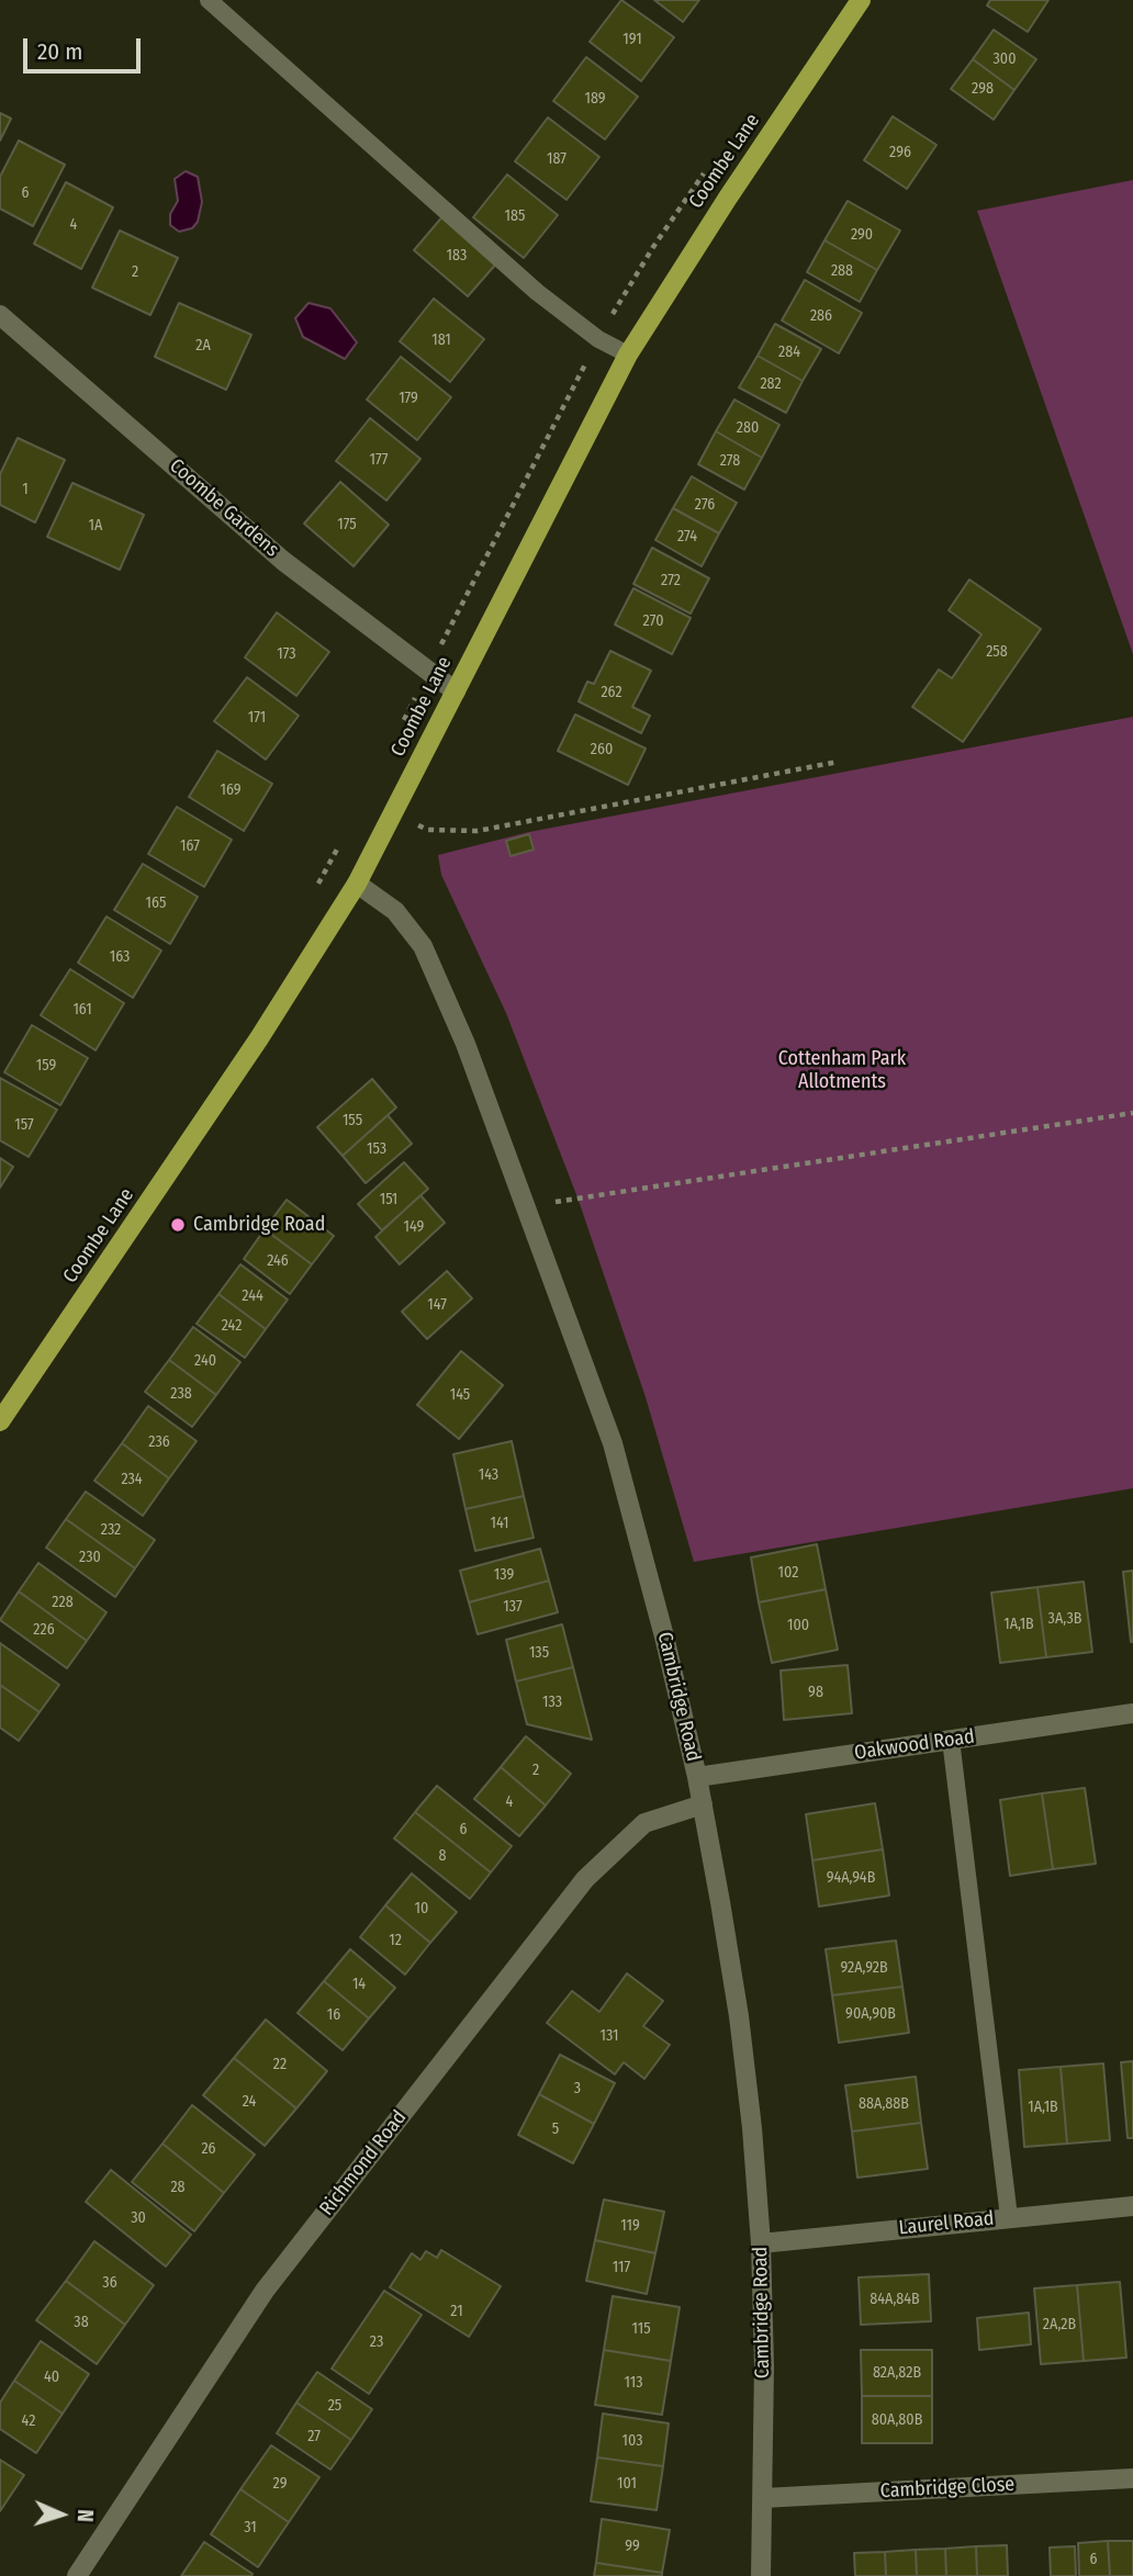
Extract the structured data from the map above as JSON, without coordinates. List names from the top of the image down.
{
  "streets": {
    "main road": ["Coombe Lane"],
    "street": [
      "Coombe Gardens",
      "Cambridge Road",
      "Oakwood Road",
      "Richmond Road",
      "Laurel Road",
      "Cambridge Close"
    ]
  },
  "crossings": [
    ["Coombe Lane", "Coombe Gardens"],
    ["Coombe Lane", "Cambridge Road"],
    ["Cambridge Road", "Oakwood Road"],
    ["Cambridge Road", "Richmond Road"],
    ["Cambridge Road", "Laurel Road"],
    ["Cambridge Road", "Cambridge Close"]
  ],
  "parks": ["Cottenham Park Allotments"],
  "places": ["Cambridge Road"],
  "house_numbers": [
    "191",
    "300",
    "298",
    "189",
    "296",
    "187",
    "6",
    "185",
    "4",
    "290",
    "183",
    "288",
    "2",
    "286",
    "181",
    "2A",
    "284",
    "282",
    "179",
    "280",
    "177",
    "278",
    "1",
    "276",
    "175",
    "1A",
    "274",
    "272",
    "270",
    "258",
    "173",
    "262",
    "171",
    "260",
    "169",
    "167",
    "165",
    "163",
    "161",
    "159",
    "155",
    "157",
    "153",
    "151",
    "149",
    "246",
    "244",
    "147",
    "242",
    "240",
    "238",
    "145",
    "236",
    "143",
    "234",
    "141",
    "232",
    "230",
    "102",
    "139",
    "228",
    "137",
    "3A,3B",
    "1A,1B",
    "100",
    "226",
    "135",
    "98",
    "133",
    "2",
    "4",
    "6",
    "8",
    "94A,94B",
    "10",
    "12",
    "92A,92B",
    "14",
    "90A,90B",
    "16",
    "131",
    "22",
    "3",
    "24",
    "88A,88B",
    "1A,1B",
    "5",
    "26",
    "28",
    "30",
    "119",
    "117",
    "36",
    "84A,84B",
    "21",
    "38",
    "2A,2B",
    "115",
    "23",
    "82A,82B",
    "40",
    "113",
    "25",
    "80A,80B",
    "42",
    "27",
    "103",
    "29",
    "101",
    "31",
    "99",
    "6"
  ],
  "scale_bar": "20 m",
  "north": "right"
}
